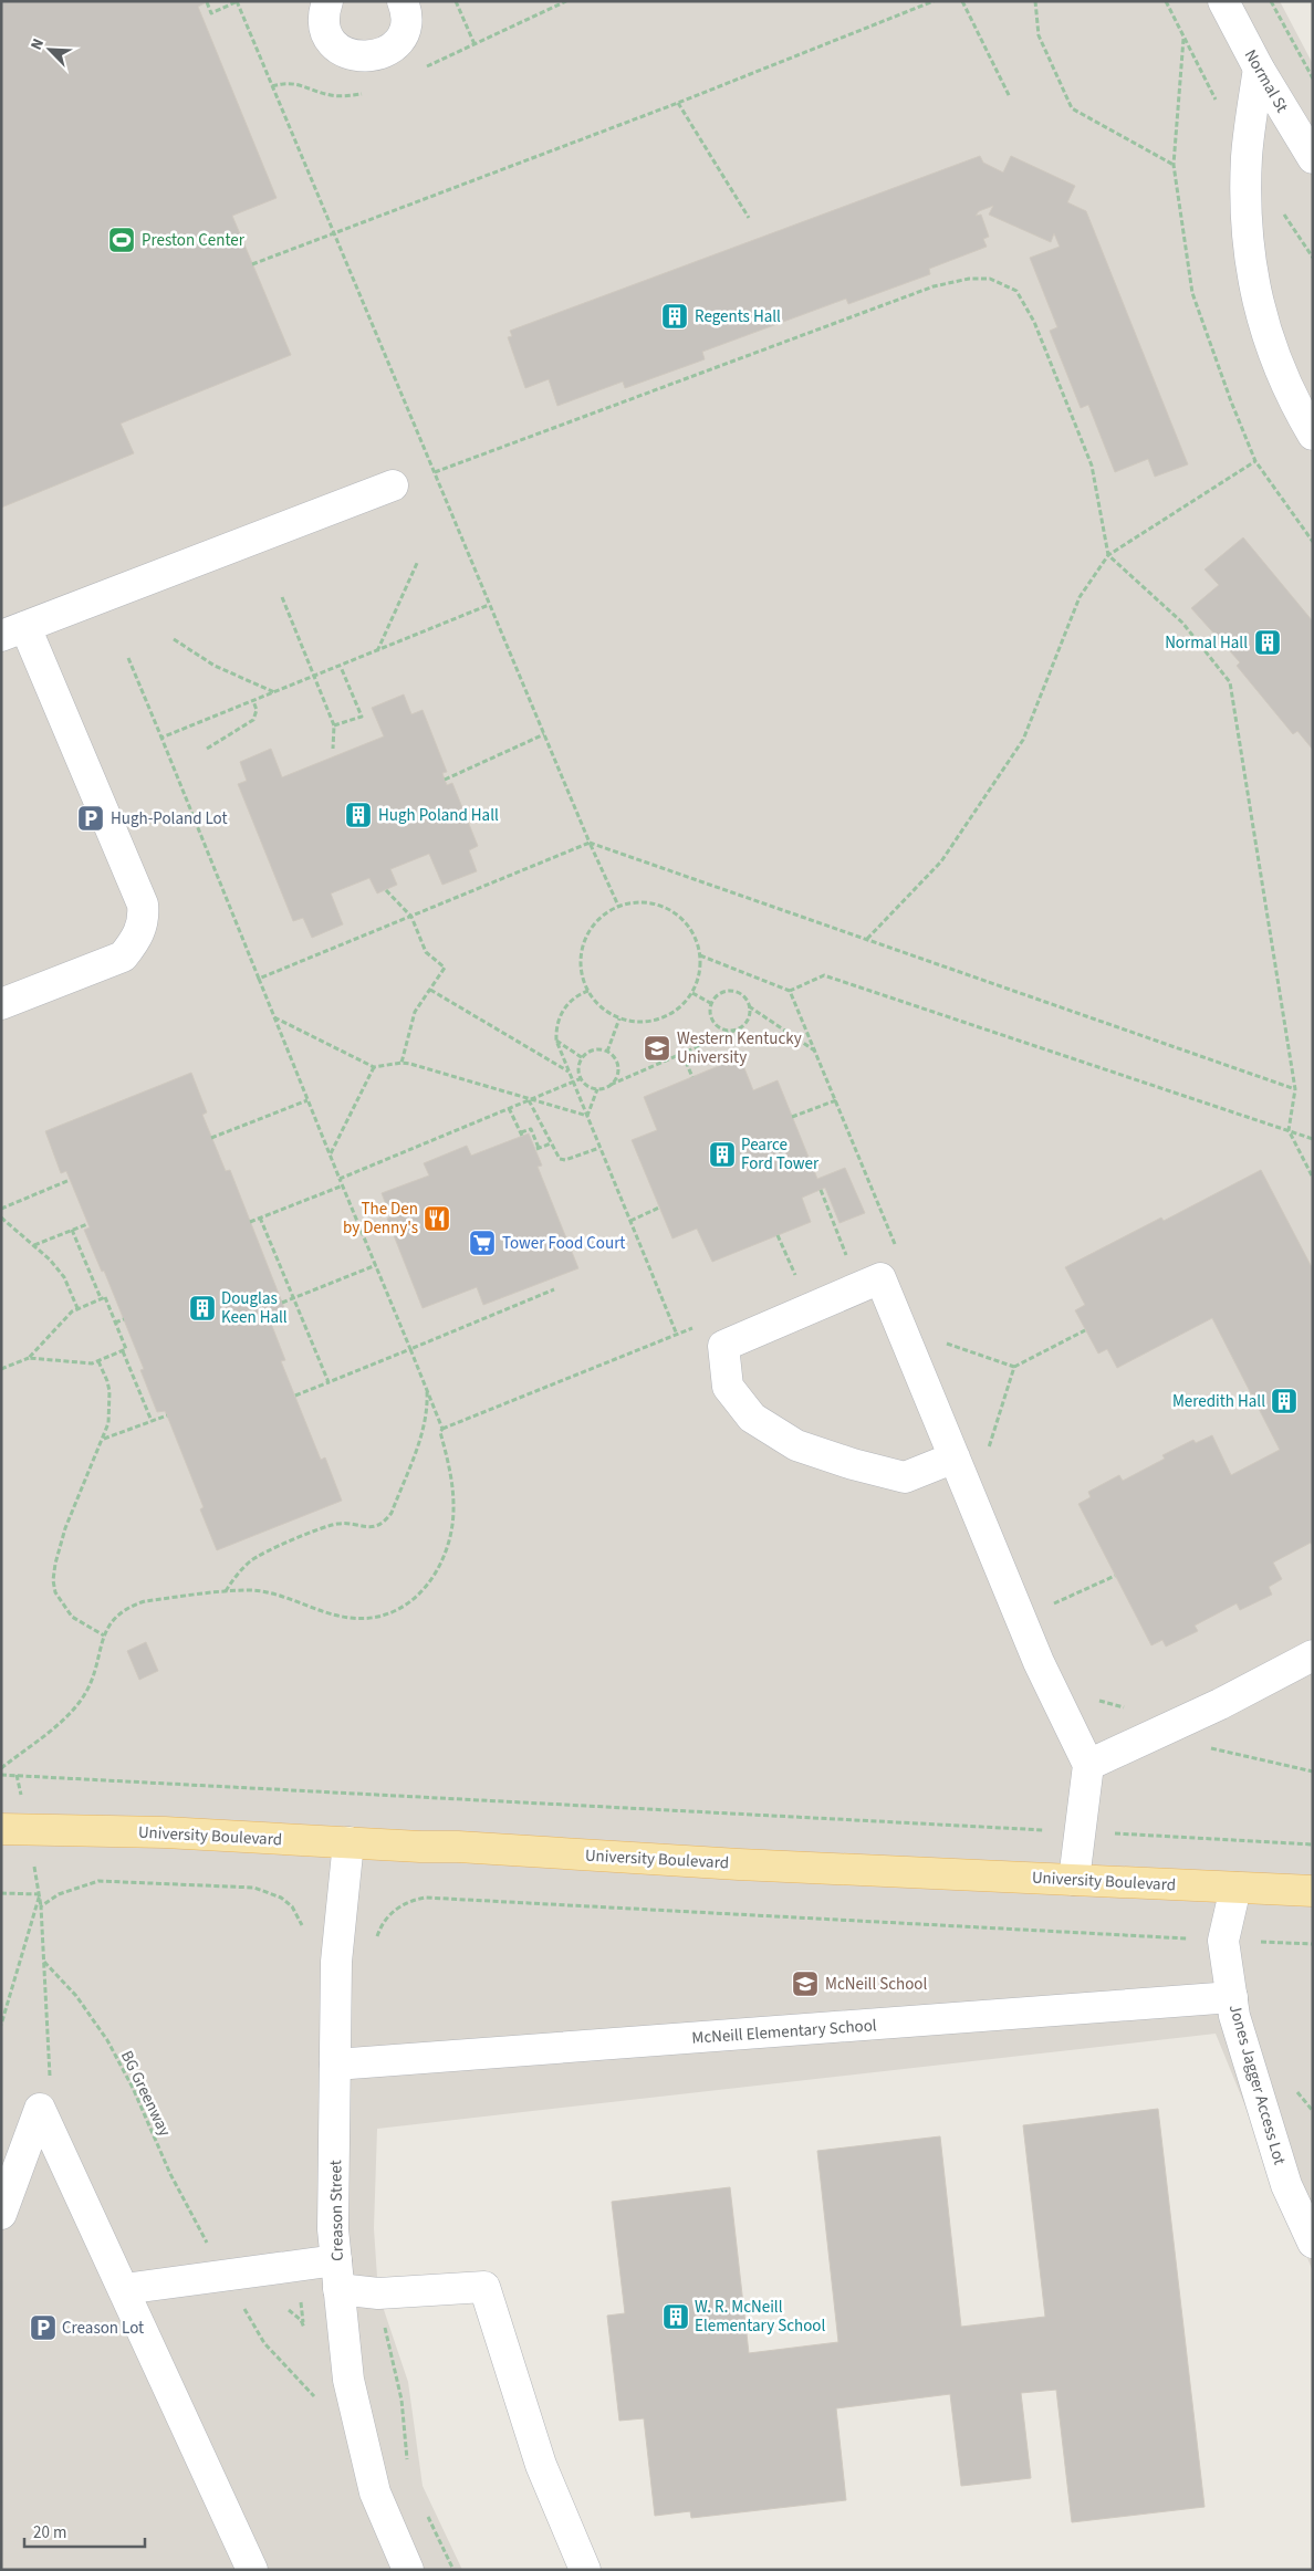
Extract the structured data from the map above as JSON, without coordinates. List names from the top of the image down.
{
  "streets": {
    "main road": ["University Boulevard"],
    "street": [
      "Normal St",
      "McNeill Elementary School",
      "Jones Jagger Access Lot",
      "Creason Street"
    ],
    "path": ["BG Greenway"]
  },
  "crossings": [
    ["University Boulevard", "Jones Jagger Access Lot"],
    ["University Boulevard", "Creason Street"],
    ["McNeill Elementary School", "Jones Jagger Access Lot"],
    ["McNeill Elementary School", "Creason Street"]
  ],
  "places": {
    "sports": ["Preston Center"],
    "building": [
      "Regents Hall",
      "Normal Hall",
      "Hugh Poland Hall",
      "Pearce Ford Tower",
      "Douglas Keen Hall",
      "Meredith Hall",
      "W. R. McNeill Elementary School"
    ],
    "parking": ["Hugh-Poland Lot", "Creason Lot"],
    "school or university": ["Western Kentucky University", "McNeill School"],
    "restaurant": ["The Den by Denny's"],
    "supermarket": ["Tower Food Court"]
  },
  "scale_bar": "20 m",
  "north": "top left"
}
